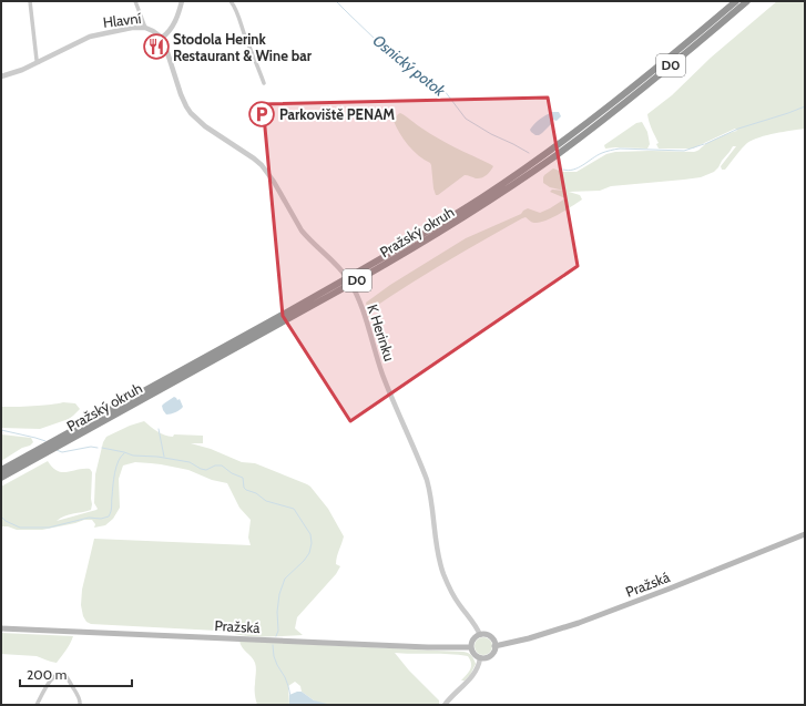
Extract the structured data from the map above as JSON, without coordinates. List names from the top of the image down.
{
  "streets": {
    "highway": ["D0", "Pražský okruh"],
    "main road": ["Pražská"],
    "street": ["Hlavní", "K Herinku"]
  },
  "crossings": [
    ["Hlavní", "K Herinku"],
    ["K Herinku", "Pražská"]
  ],
  "water": ["Osnický potok"],
  "places": {
    "restaurant": ["Stodola Herink Restaurant & Wine bar"],
    "parking": ["Parkoviště PENAM"]
  },
  "scale_bar": "200 m"
}
